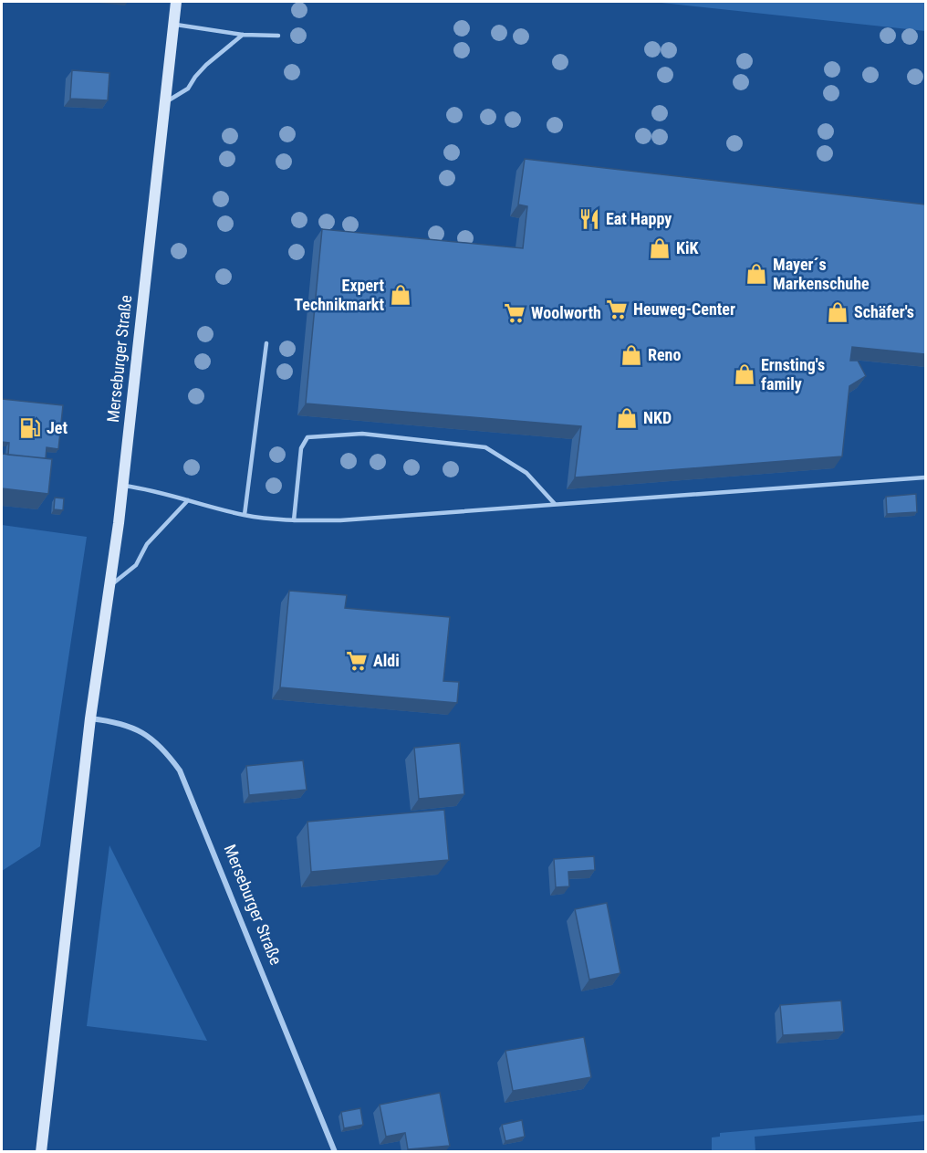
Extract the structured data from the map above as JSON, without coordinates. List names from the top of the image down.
{
  "streets": {
    "main road": ["Merseburger Straße"]
  },
  "places": {
    "restaurant": ["Eat Happy"],
    "shop": [
      "KiK",
      "Mayer´s Markenschuhe",
      "Expert Technikmarkt",
      "Schäfer's",
      "Reno",
      "Ernsting's family",
      "NKD"
    ],
    "supermarket": ["Heuweg-Center", "Woolworth", "Aldi"],
    "fuel station": ["Jet"]
  }
}
